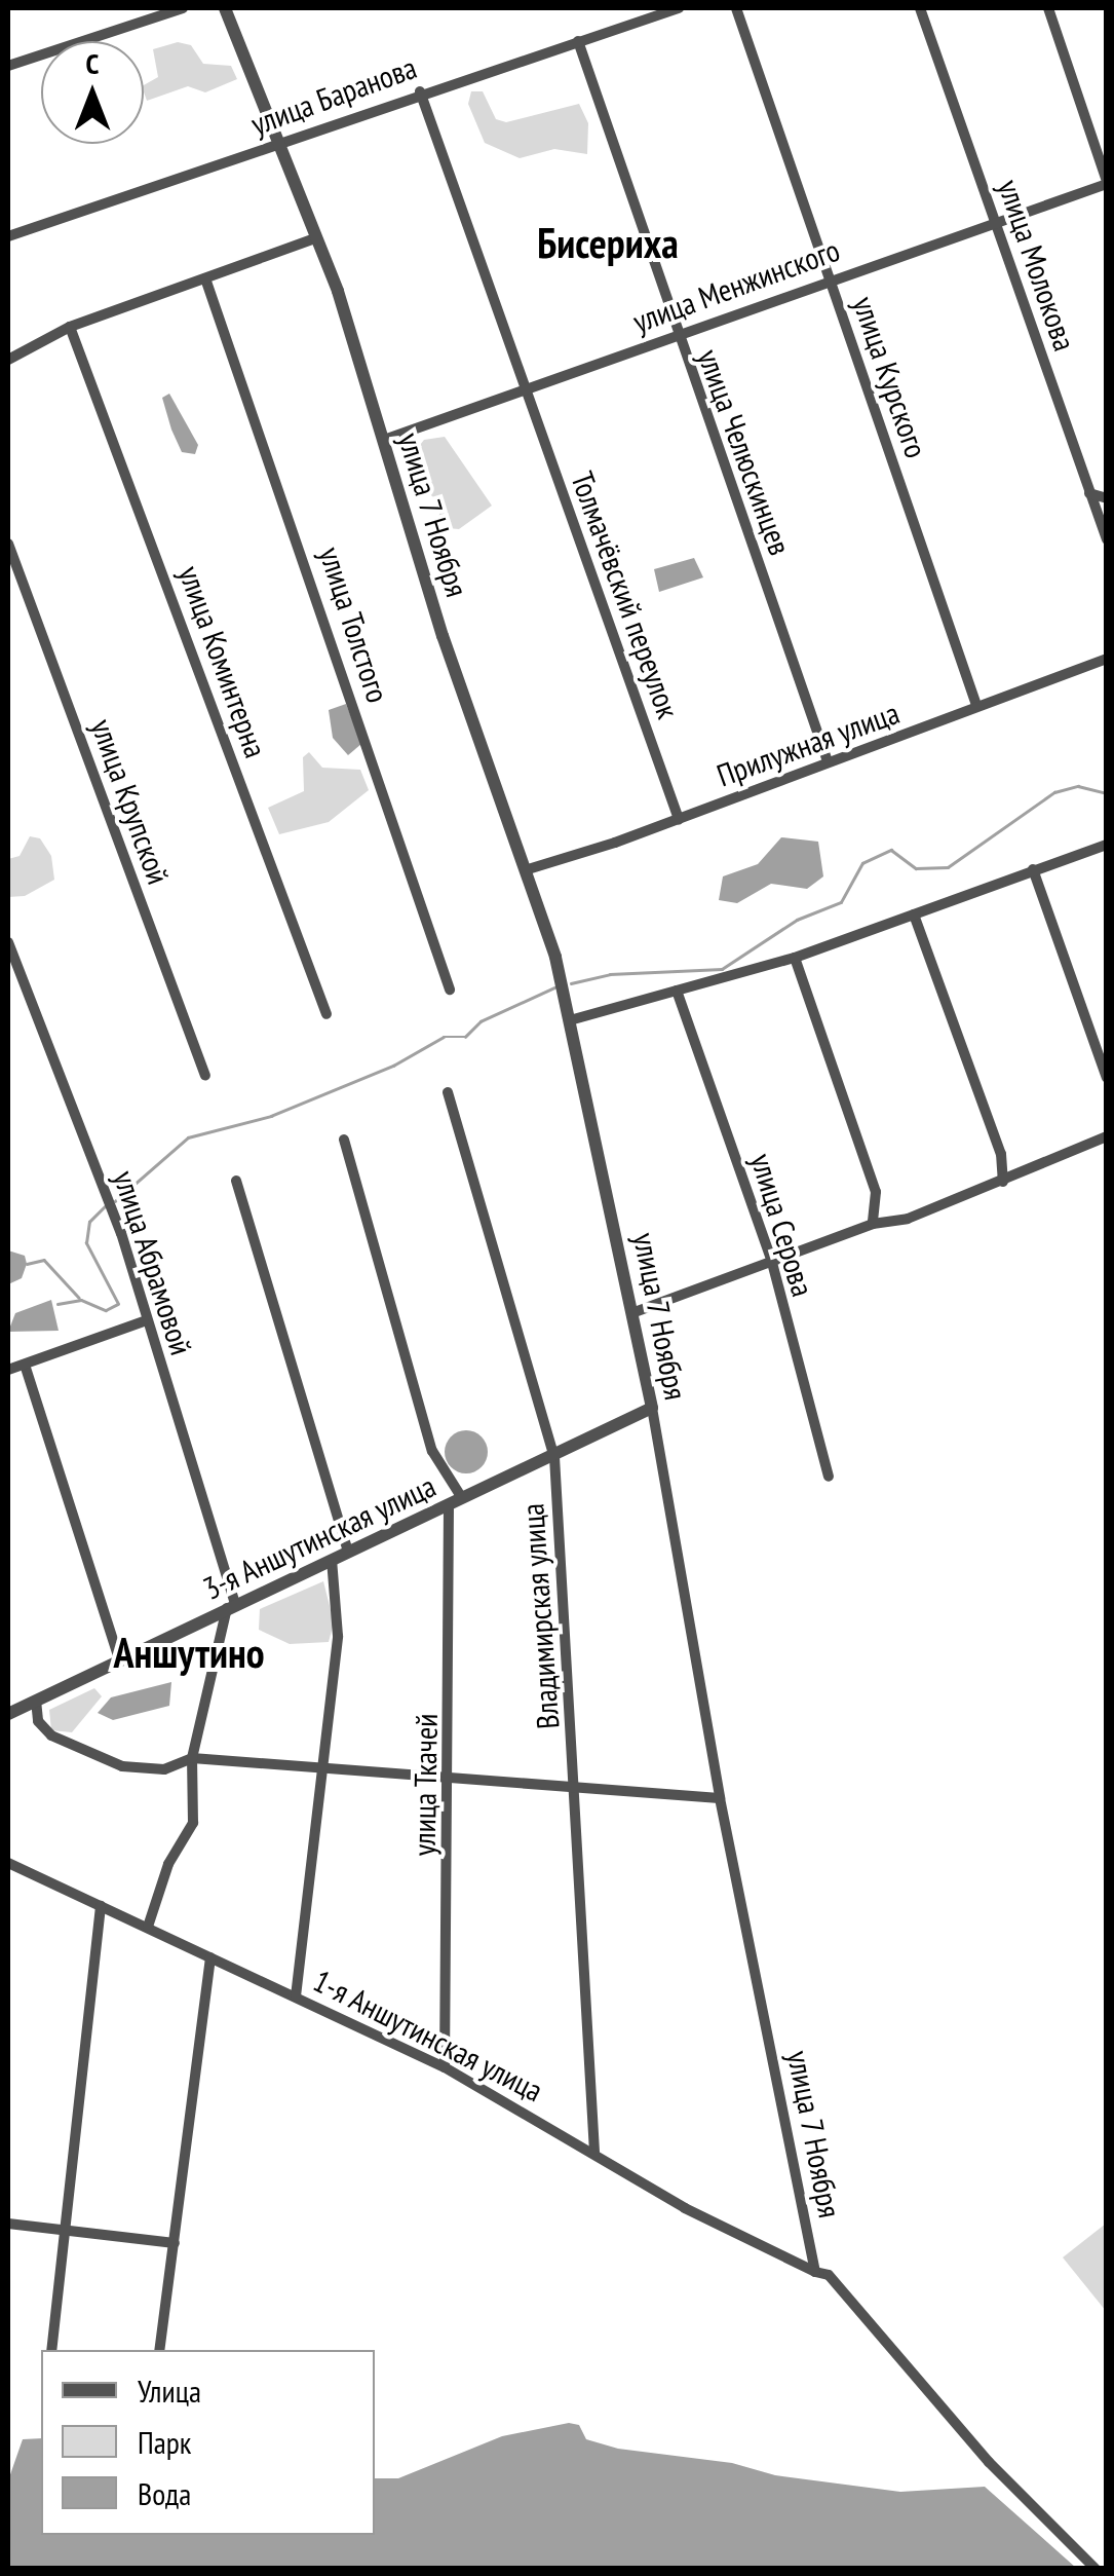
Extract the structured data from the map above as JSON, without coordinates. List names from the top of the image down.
{
  "streets": {
    "street": [
      "улица Баранова",
      "улица Молокова",
      "улица Менжинского",
      "улица Курского",
      "улица Челюскинцев",
      "улица 7 Ноября",
      "Толмачёвский переулок",
      "улица Толстого",
      "улица Коминтерна",
      "Прилужная улица",
      "улица Крупской",
      "улица Серова",
      "улица Абрамовой",
      "3-я Аншутинская улица",
      "Владимирская улица",
      "улица Ткачей",
      "1-я Аншутинская улица"
    ]
  },
  "crossings": [
    ["улица Баранова", "улица Челюскинцев"],
    ["улица Баранова", "улица 7 Ноября"],
    ["улица Баранова", "Толмачёвский переулок"],
    ["улица Молокова", "улица Менжинского"],
    ["улица Менжинского", "улица Курского"],
    ["улица Менжинского", "улица Челюскинцев"],
    ["улица Менжинского", "улица 7 Ноября"],
    ["улица Менжинского", "Толмачёвский переулок"],
    ["улица Курского", "Прилужная улица"],
    ["улица Челюскинцев", "Прилужная улица"],
    ["улица 7 Ноября", "Прилужная улица"],
    ["улица 7 Ноября", "3-я Аншутинская улица"],
    ["улица 7 Ноября", "1-я Аншутинская улица"],
    ["Толмачёвский переулок", "Прилужная улица"],
    ["улица Абрамовой", "3-я Аншутинская улица"],
    ["3-я Аншутинская улица", "Владимирская улица"],
    ["3-я Аншутинская улица", "улица Ткачей"],
    ["Владимирская улица", "1-я Аншутинская улица"],
    ["улица Ткачей", "1-я Аншутинская улица"]
  ],
  "districts": ["Бисериха", "Аншутино"],
  "legend": ["Улица", "Парк", "Вода"],
  "north": "top"
}
